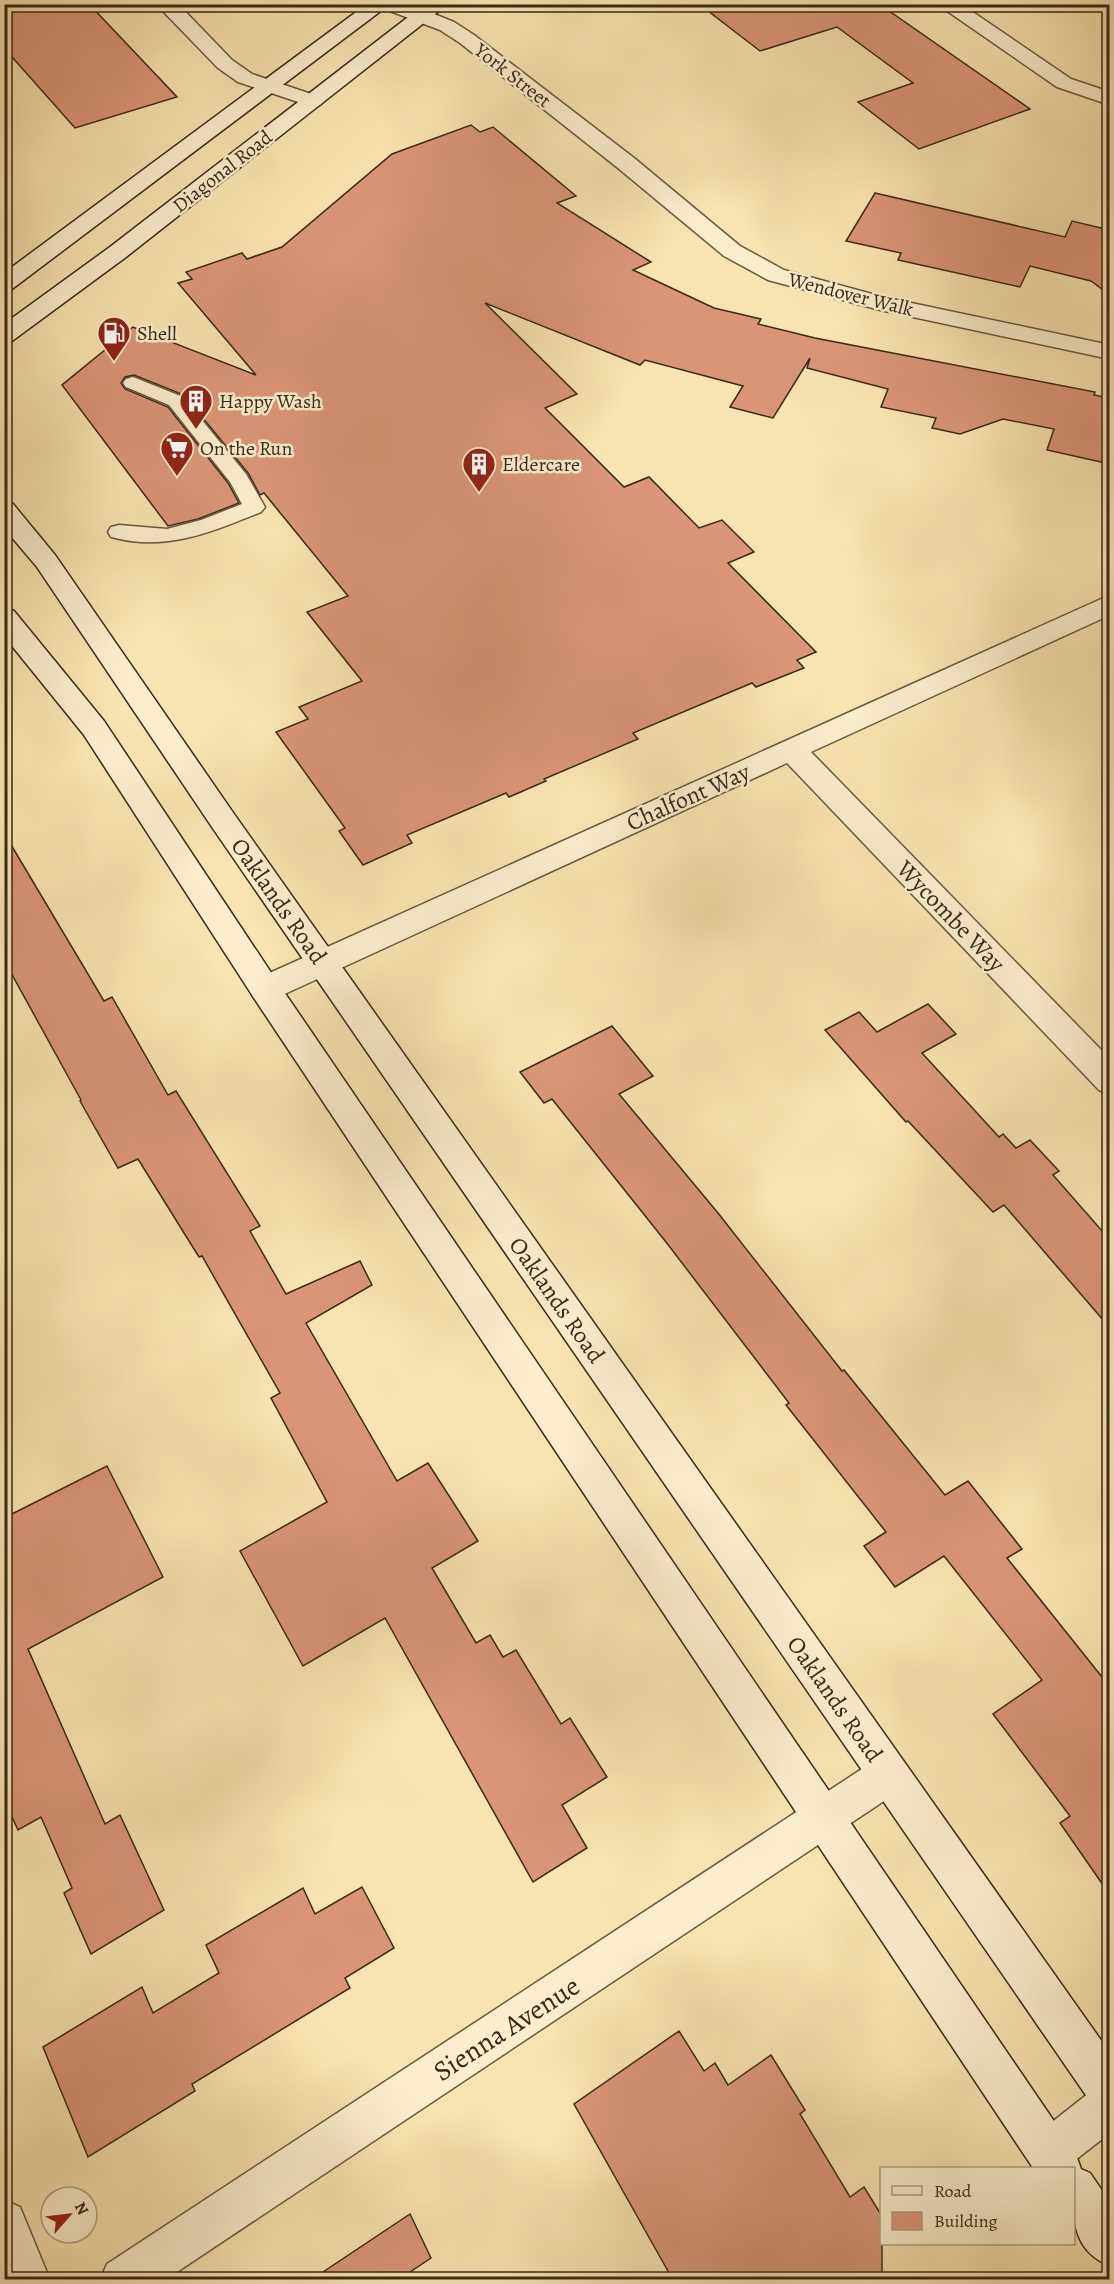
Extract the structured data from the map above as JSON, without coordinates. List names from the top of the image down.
{
  "streets": {
    "main road": [
      "York Street",
      "Diagonal Road",
      "Wendover Walk",
      "Chalfont Way",
      "Oaklands Road",
      "Wycombe Way",
      "Sienna Avenue"
    ]
  },
  "crossings": [
    ["York Street", "Diagonal Road"],
    ["York Street", "Wendover Walk"],
    ["Chalfont Way", "Oaklands Road"],
    ["Chalfont Way", "Wycombe Way"],
    ["Oaklands Road", "Sienna Avenue"]
  ],
  "places": {
    "fuel station": ["Shell"],
    "building": ["Happy Wash", "Eldercare"],
    "supermarket": ["On the Run"]
  },
  "legend": ["Road", "Building"],
  "north": "top right"
}
